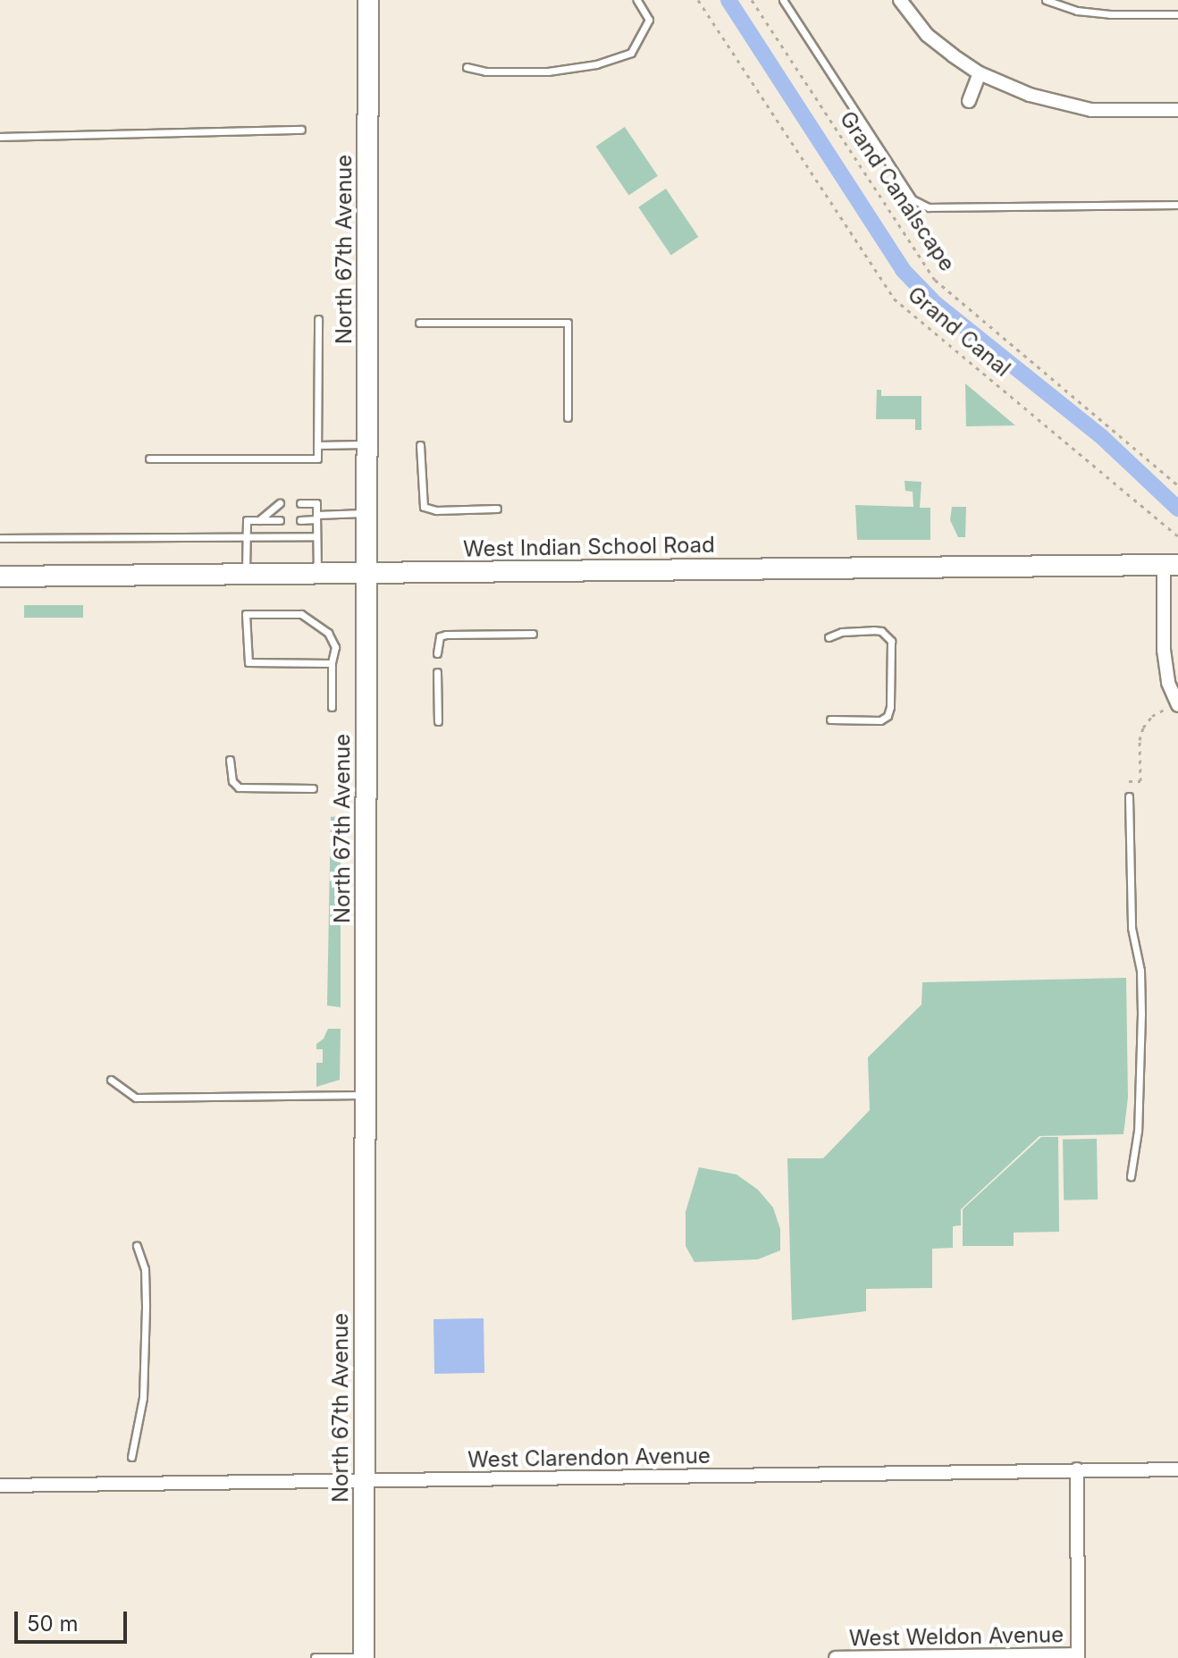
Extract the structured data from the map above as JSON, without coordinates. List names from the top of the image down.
{
  "streets": {
    "main road": ["North 67th Avenue", "West Indian School Road"],
    "street": ["West Clarendon Avenue", "West Weldon Avenue"],
    "path": ["Grand Canalscape", "Grand Canal"]
  },
  "crossings": [
    ["North 67th Avenue", "West Indian School Road"],
    ["North 67th Avenue", "West Clarendon Avenue"]
  ],
  "scale_bar": "50 m"
}
